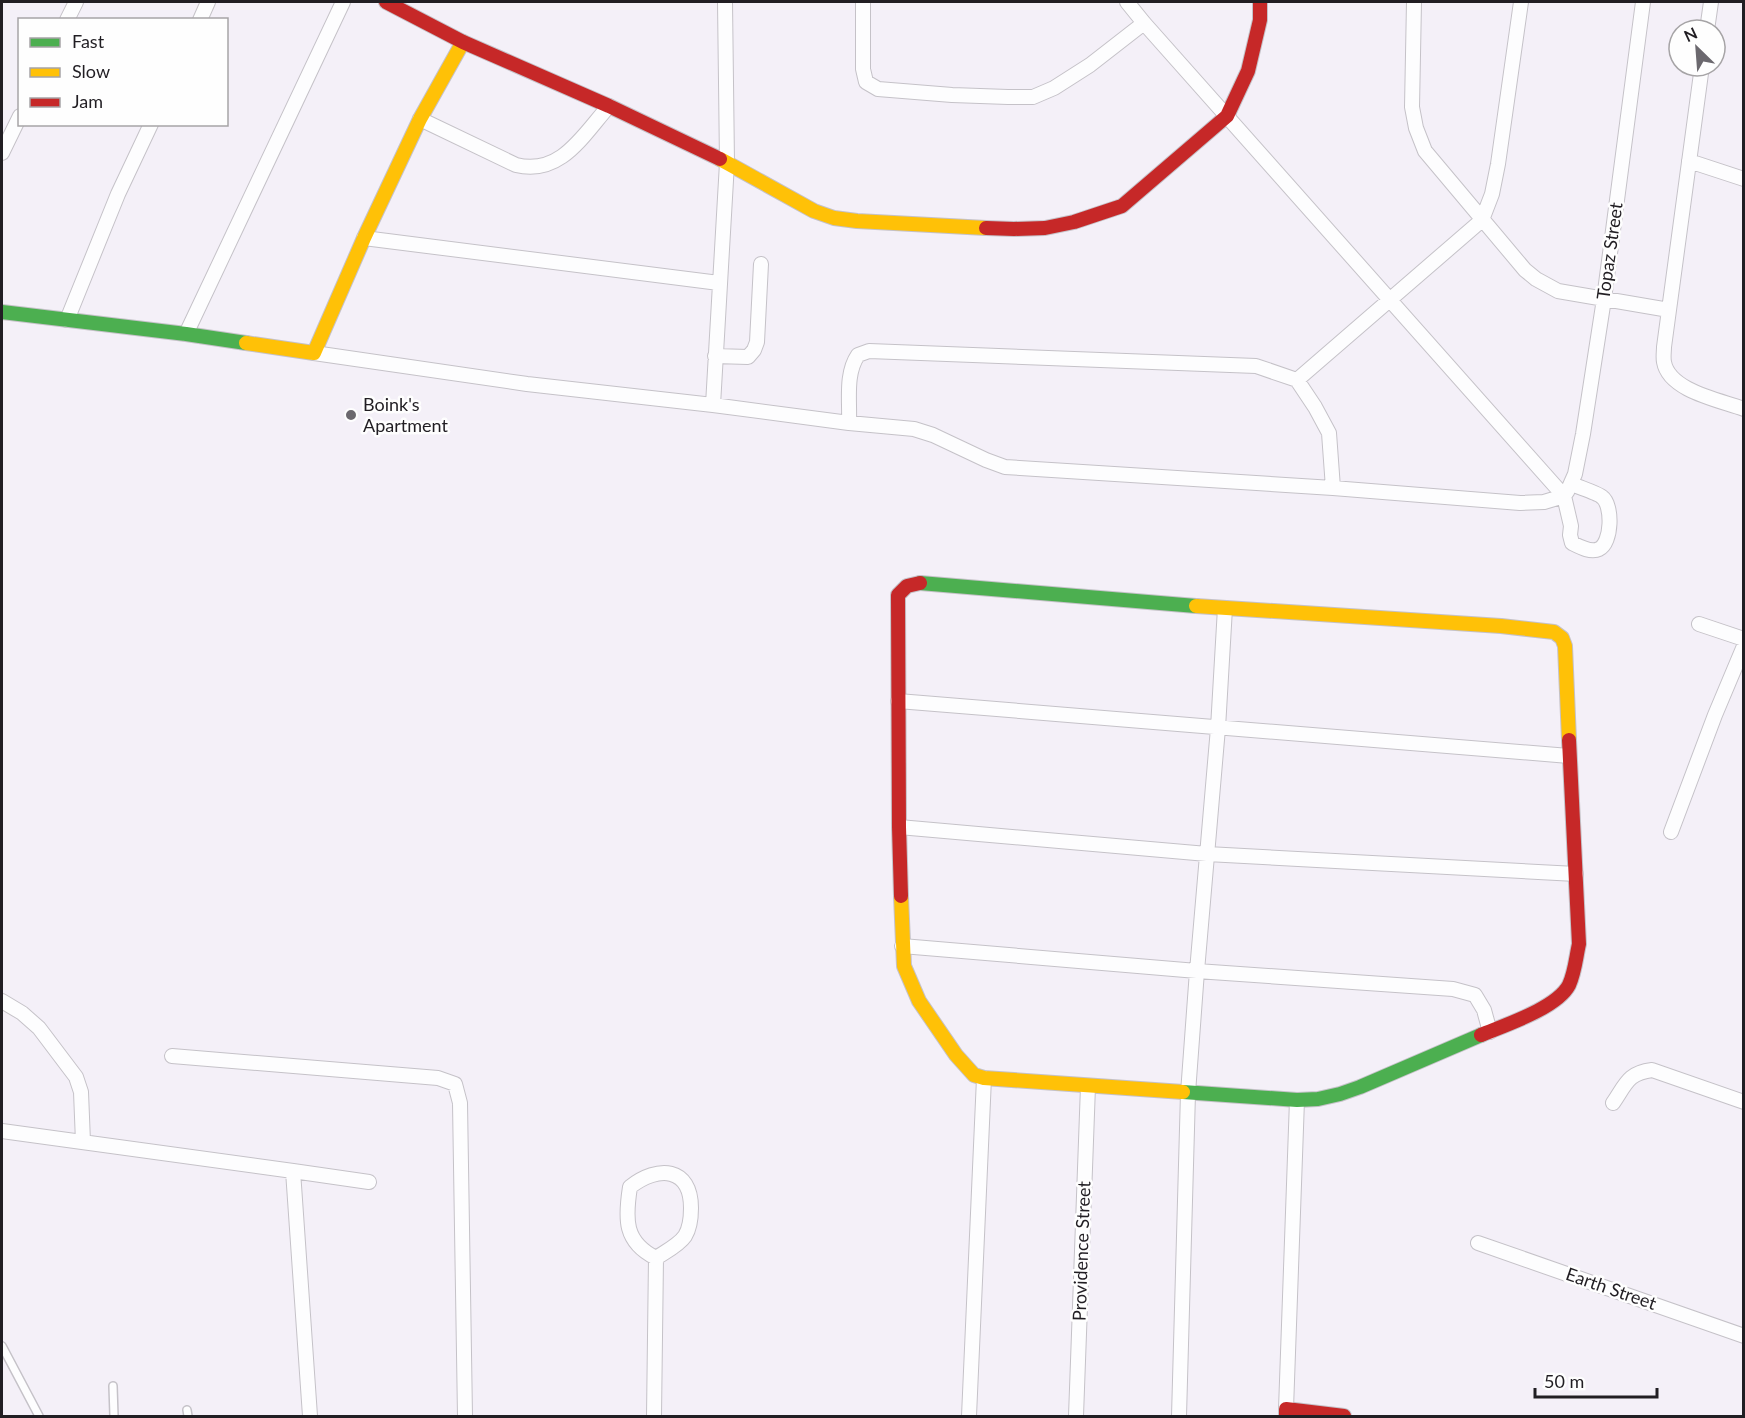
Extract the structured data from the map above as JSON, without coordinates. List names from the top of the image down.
{
  "streets": {
    "street": ["Topaz Street", "Providence Street", "Earth Street"]
  },
  "places": ["Boink's Apartment"],
  "legend": ["Fast", "Slow", "Jam"],
  "scale_bar": "50 m",
  "north": "top left"
}
